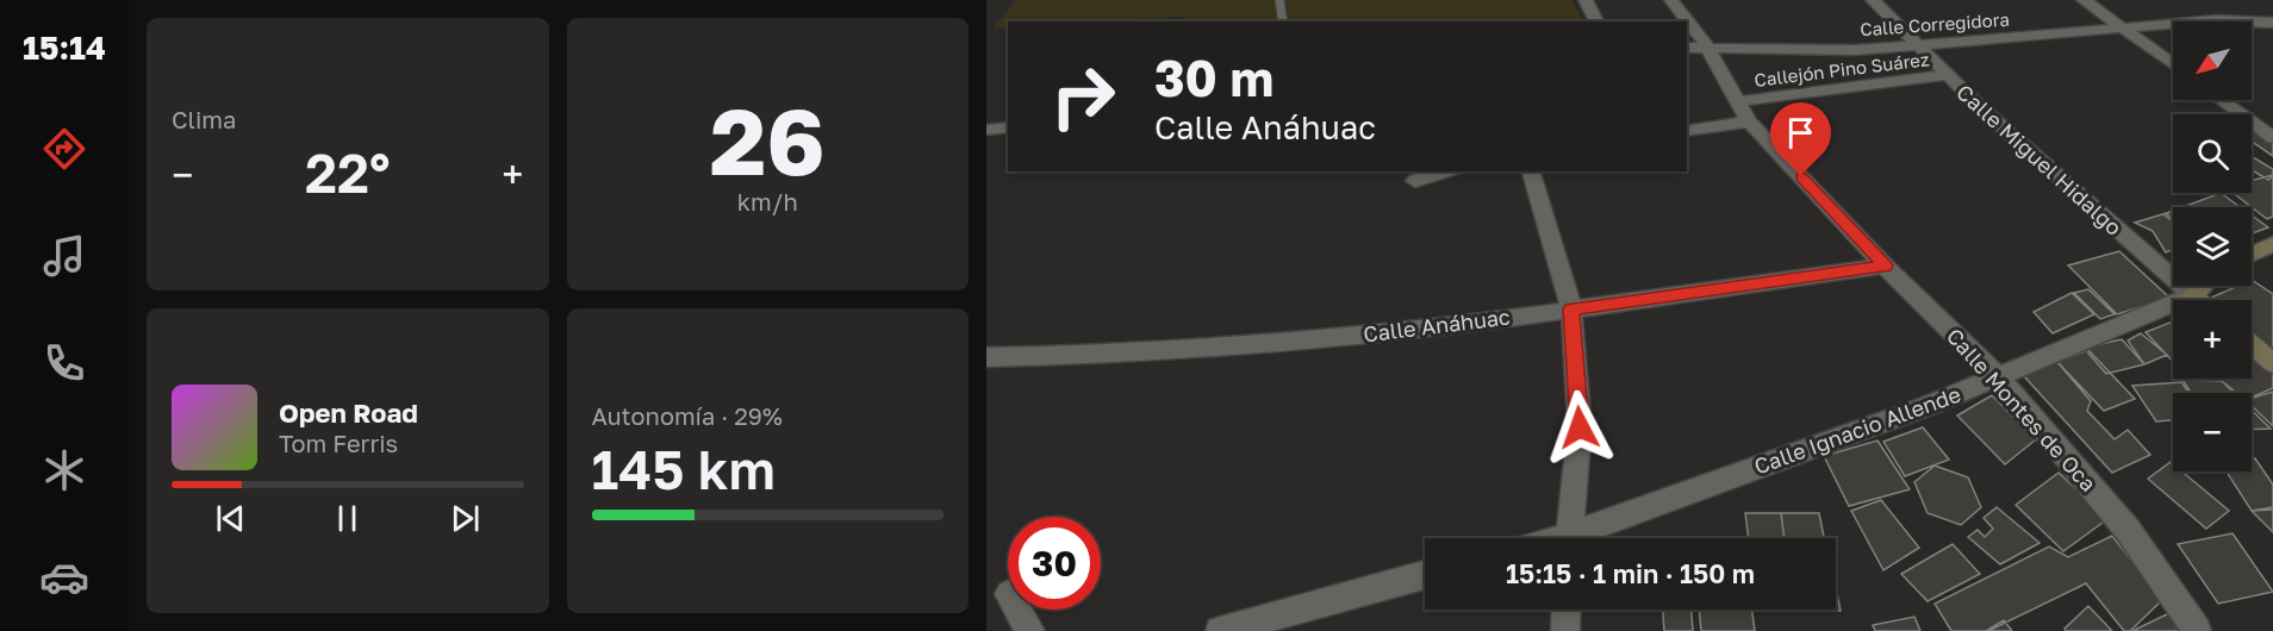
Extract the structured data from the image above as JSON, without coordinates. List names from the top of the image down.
{
  "streets": {
    "main road": ["Calle Miguel Hidalgo"],
    "street": [
      "Calle Corregidora",
      "Callejón Pino Suárez",
      "Calle Anáhuac",
      "Calle Montes de Oca",
      "Calle Ignacio Allende"
    ]
  },
  "crossings": [
    ["Calle Corregidora", "Calle Miguel Hidalgo"],
    ["Calle Corregidora", "Calle Montes de Oca"],
    ["Callejón Pino Suárez", "Calle Miguel Hidalgo"],
    ["Callejón Pino Suárez", "Calle Montes de Oca"],
    ["Calle Miguel Hidalgo", "Calle Ignacio Allende"],
    ["Calle Anáhuac", "Calle Montes de Oca"],
    ["Calle Montes de Oca", "Calle Ignacio Allende"]
  ],
  "north": "bottom left",
  "page": {
    "tabs": "15:14",
    "tile": [
      "Clima",
      ["26", "km/h"],
      ["Autonomía · 29%", "145 km"]
    ],
    "map_buttons": ["+", "−"],
    "turn": ["30 m", "Calle Anáhuac"],
    "heat": ["−", "22°", "+"],
    "song": ["Open Road", "Tom Ferris"],
    "limit": "30",
    "trip": "15:15 · 1 min · 150 m"
  }
}
